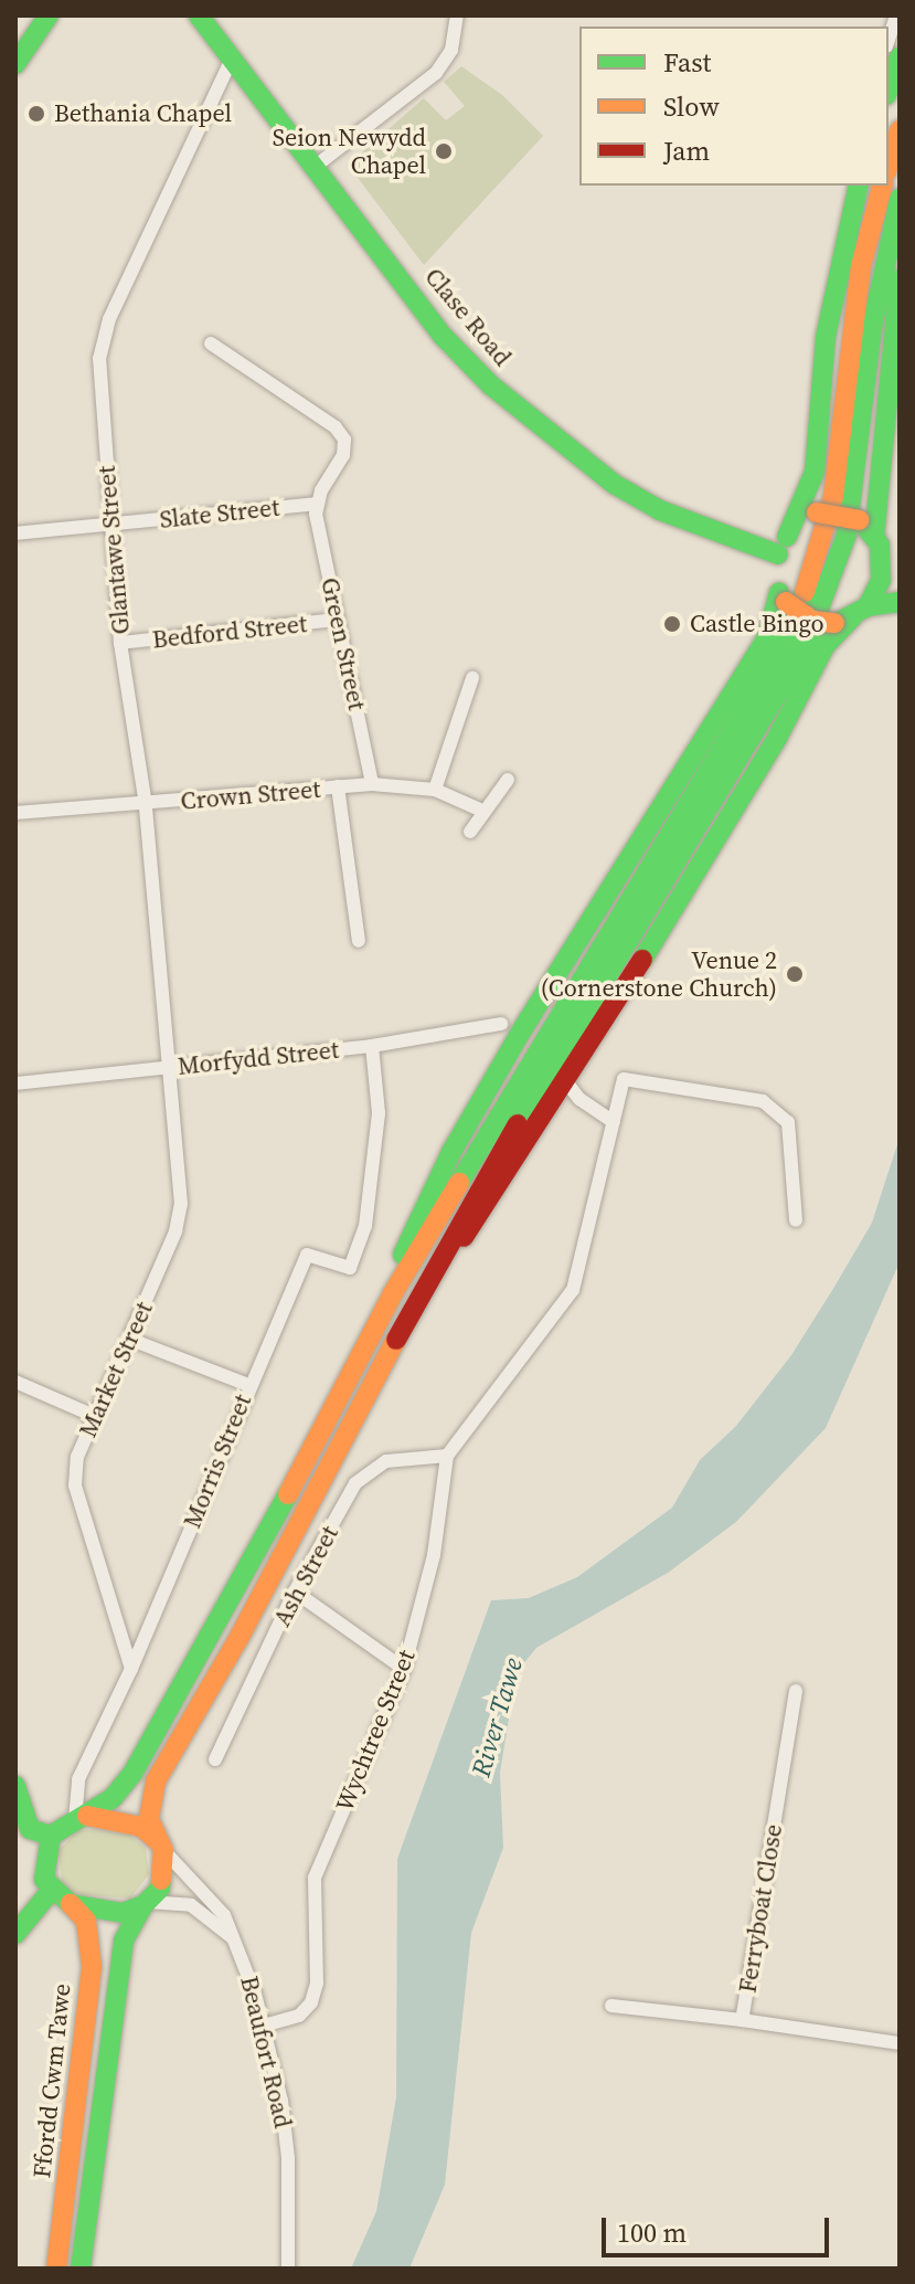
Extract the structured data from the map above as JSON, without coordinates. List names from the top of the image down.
{
  "streets": {
    "main road": ["Clase Road", "Ffordd Cwm Tawe"],
    "street": [
      "Slate Street",
      "Glantawe Street",
      "Bedford Street",
      "Green Street",
      "Crown Street",
      "Morfydd Street",
      "Market Street",
      "Morris Street",
      "Ash Street",
      "Wychtree Street",
      "Ferryboat Close",
      "Beaufort Road"
    ]
  },
  "crossings": [
    ["Clase Road", "Glantawe Street"],
    ["Slate Street", "Glantawe Street"],
    ["Slate Street", "Green Street"],
    ["Glantawe Street", "Bedford Street"],
    ["Glantawe Street", "Crown Street"],
    ["Glantawe Street", "Morfydd Street"],
    ["Glantawe Street", "Market Street"],
    ["Bedford Street", "Green Street"],
    ["Green Street", "Crown Street"],
    ["Morfydd Street", "Market Street"],
    ["Morfydd Street", "Morris Street"],
    ["Market Street", "Morris Street"],
    ["Morris Street", "Beaufort Road"],
    ["Morris Street", "Ffordd Cwm Tawe"],
    ["Ash Street", "Wychtree Street"],
    ["Wychtree Street", "Beaufort Road"],
    ["Beaufort Road", "Ffordd Cwm Tawe"]
  ],
  "water": ["River Tawe"],
  "places": [
    "Bethania Chapel",
    "Seion Newydd Chapel",
    "Castle Bingo",
    "Venue 2 (Cornerstone Church)"
  ],
  "legend": ["Fast", "Slow", "Jam"],
  "scale_bar": "100 m"
}
